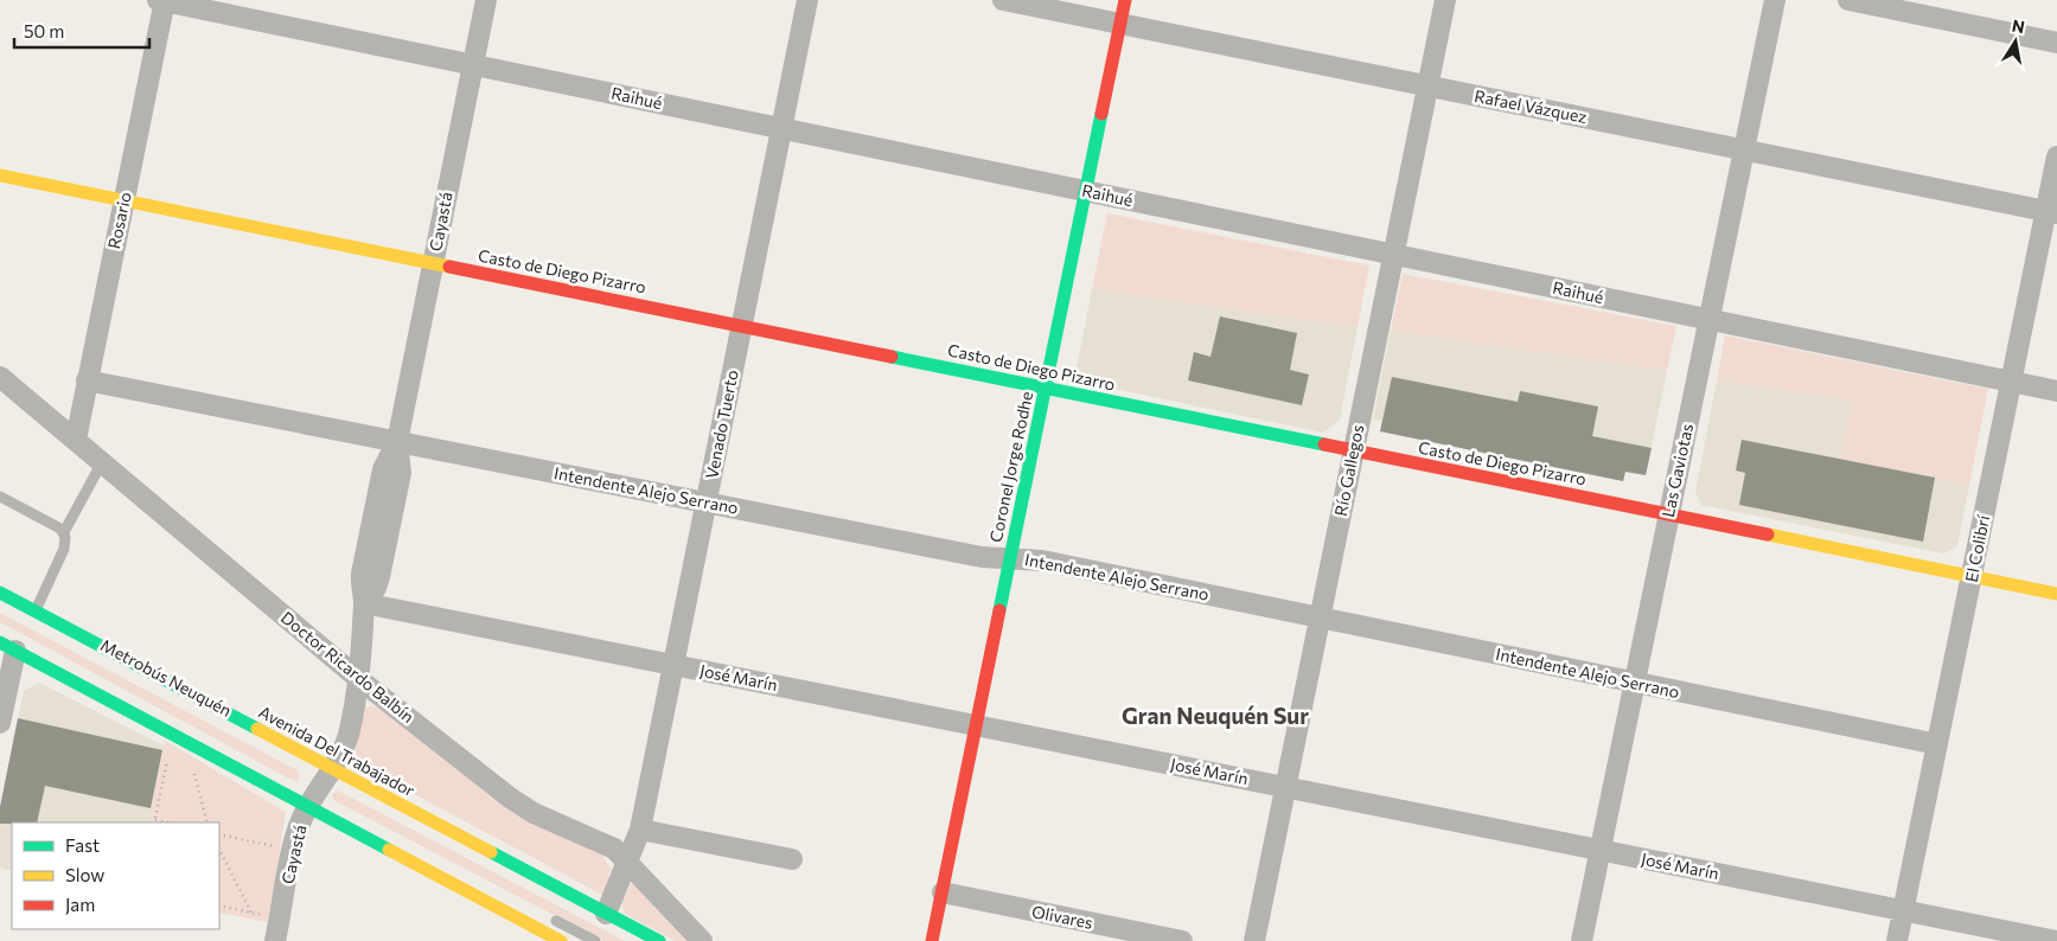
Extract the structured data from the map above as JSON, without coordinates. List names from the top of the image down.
{
  "streets": {
    "main road": ["Casto de Diego Pizarro", "Coronel Jorge Rodhe", "Avenida Del Trabajador"],
    "street": [
      "Raihué",
      "Rafael Vázquez",
      "Rosario",
      "Cayastá",
      "Venado Tuerto",
      "Río Gallegos",
      "Las Gaviotas",
      "Intendente Alejo Serrano",
      "El Colibrí",
      "Doctor Ricardo Balbín",
      "José Marín",
      "Olivares"
    ]
  },
  "crossings": [
    ["Raihué", "Rosario"],
    ["Raihué", "Cayastá"],
    ["Raihué", "Venado Tuerto"],
    ["Raihué", "Coronel Jorge Rodhe"],
    ["Raihué", "Río Gallegos"],
    ["Raihué", "Las Gaviotas"],
    ["Raihué", "El Colibrí"],
    ["Rafael Vázquez", "Coronel Jorge Rodhe"],
    ["Rafael Vázquez", "Río Gallegos"],
    ["Rafael Vázquez", "Las Gaviotas"],
    ["Rafael Vázquez", "El Colibrí"],
    ["Rosario", "Casto de Diego Pizarro"],
    ["Rosario", "Intendente Alejo Serrano"],
    ["Rosario", "Doctor Ricardo Balbín"],
    ["Cayastá", "Casto de Diego Pizarro"],
    ["Cayastá", "Intendente Alejo Serrano"],
    ["Cayastá", "Doctor Ricardo Balbín"],
    ["Cayastá", "José Marín"],
    ["Cayastá", "Avenida Del Trabajador"],
    ["Casto de Diego Pizarro", "Venado Tuerto"],
    ["Casto de Diego Pizarro", "Coronel Jorge Rodhe"],
    ["Casto de Diego Pizarro", "Río Gallegos"],
    ["Casto de Diego Pizarro", "Las Gaviotas"],
    ["Casto de Diego Pizarro", "El Colibrí"],
    ["Venado Tuerto", "Intendente Alejo Serrano"],
    ["Venado Tuerto", "Doctor Ricardo Balbín"],
    ["Venado Tuerto", "José Marín"],
    ["Venado Tuerto", "Avenida Del Trabajador"],
    ["Coronel Jorge Rodhe", "Intendente Alejo Serrano"],
    ["Coronel Jorge Rodhe", "José Marín"],
    ["Coronel Jorge Rodhe", "Olivares"],
    ["Río Gallegos", "Intendente Alejo Serrano"],
    ["Río Gallegos", "José Marín"],
    ["Las Gaviotas", "Intendente Alejo Serrano"],
    ["Las Gaviotas", "José Marín"],
    ["Intendente Alejo Serrano", "El Colibrí"],
    ["El Colibrí", "José Marín"]
  ],
  "districts": ["Gran Neuquén Sur"],
  "legend": ["Fast", "Slow", "Jam"],
  "scale_bar": "50 m",
  "north": "top"
}
